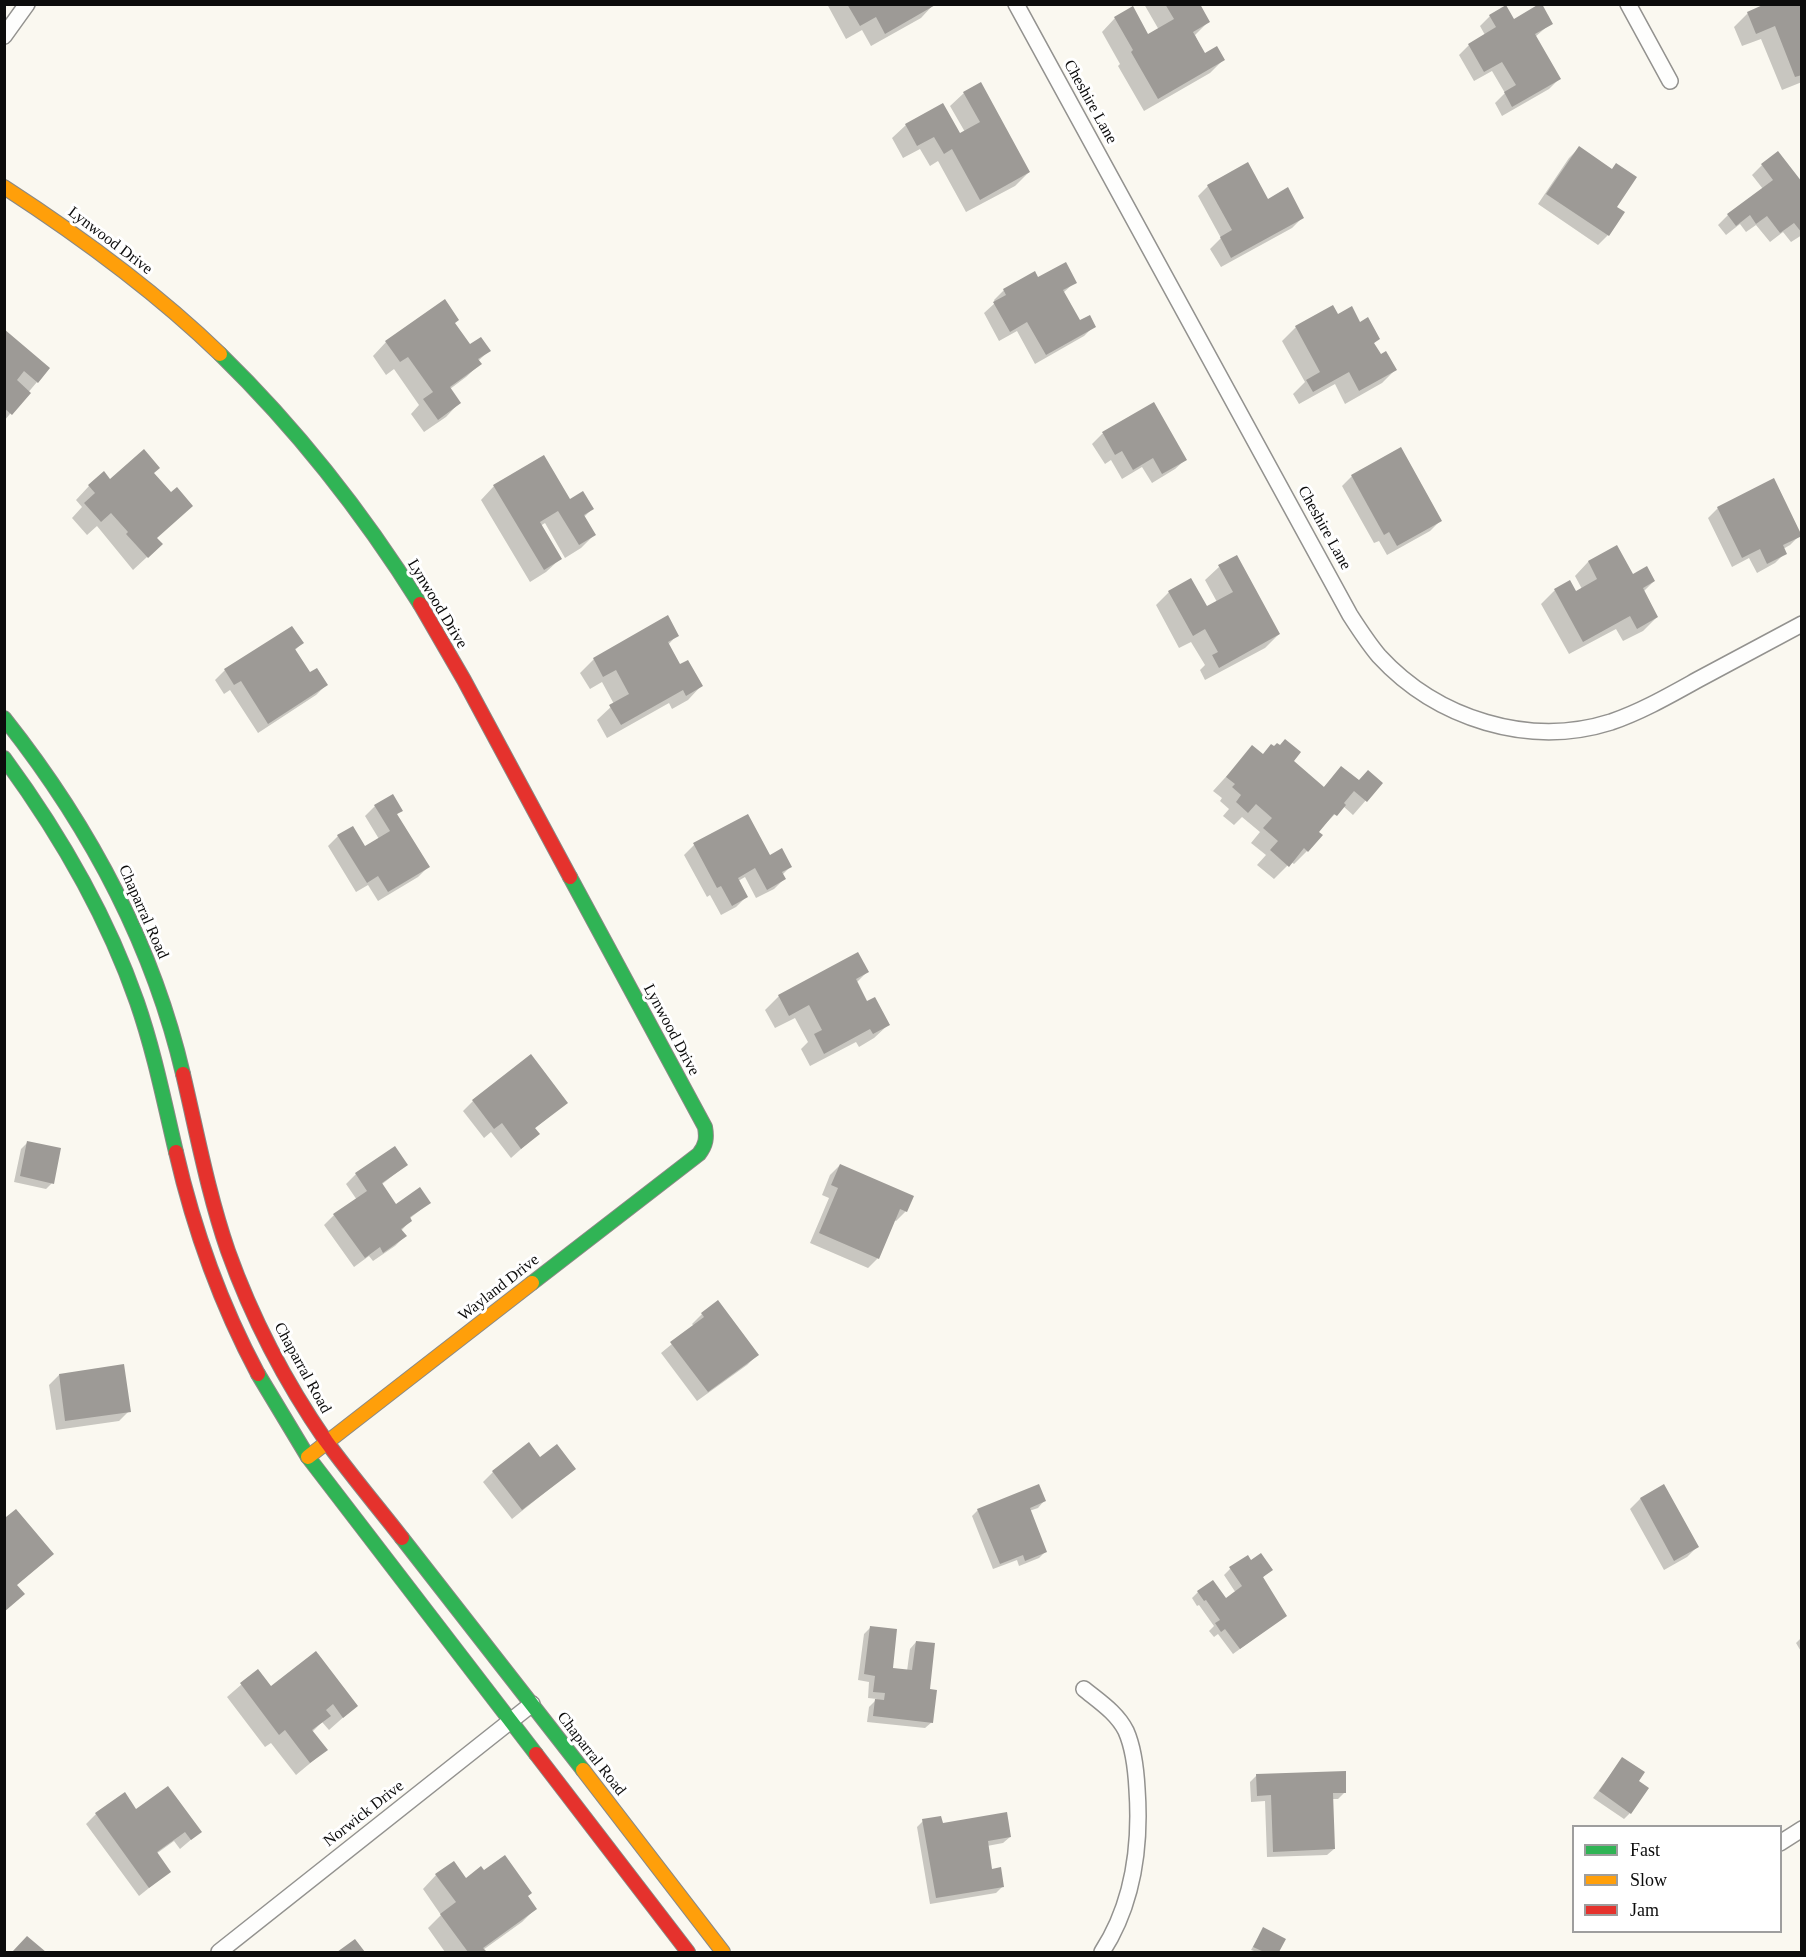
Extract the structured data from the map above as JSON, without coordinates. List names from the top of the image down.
{
  "streets": {
    "main road": ["Lynwood Drive", "Chaparral Road", "Wayland Drive"],
    "street": ["Cheshire Lane", "Norwick Drive"]
  },
  "crossings": [
    ["Lynwood Drive", "Wayland Drive"],
    ["Chaparral Road", "Wayland Drive"],
    ["Chaparral Road", "Norwick Drive"]
  ],
  "legend": ["Fast", "Slow", "Jam"]
}
